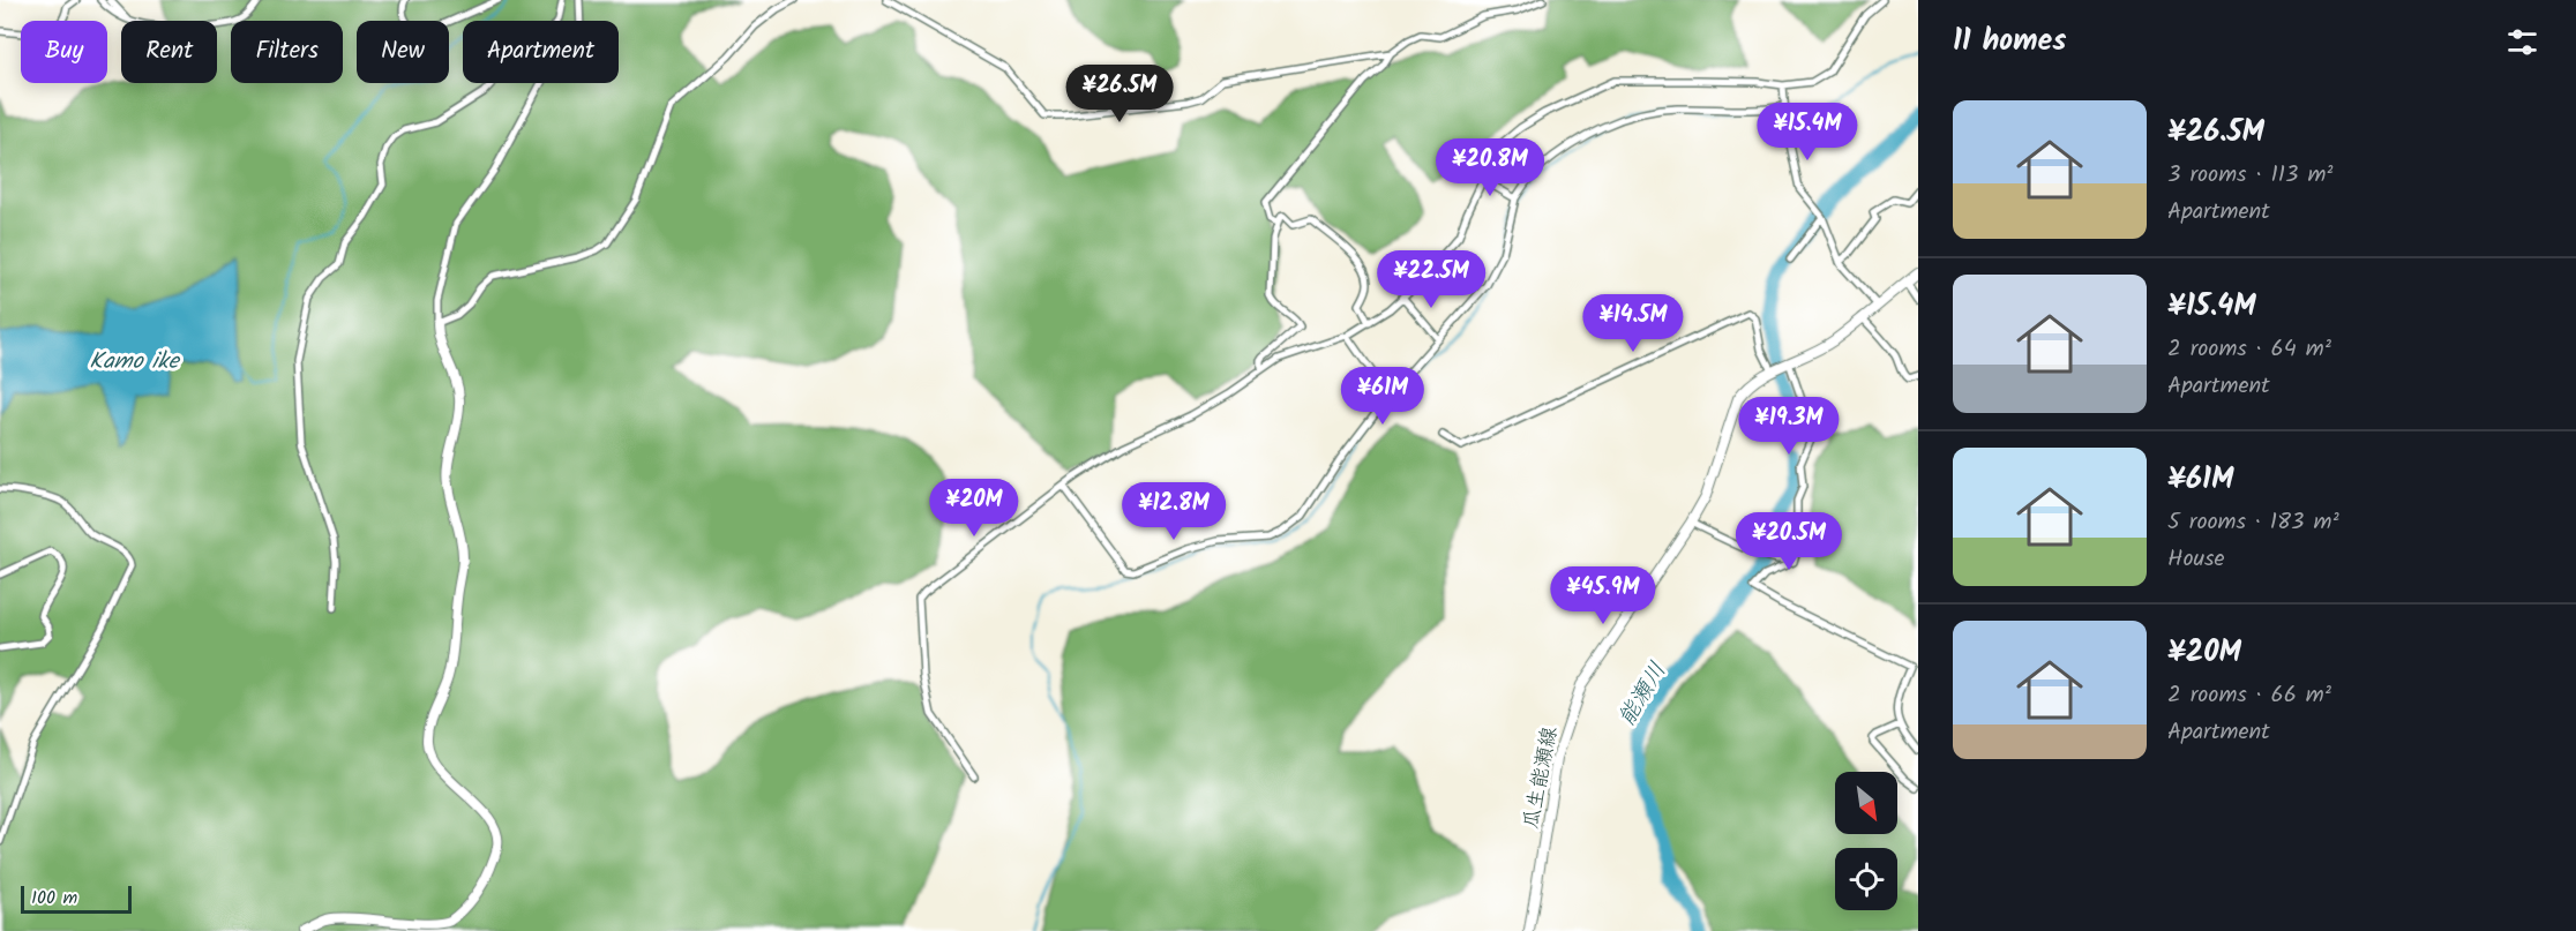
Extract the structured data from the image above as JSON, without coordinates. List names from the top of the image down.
{
  "streets": {
    "main road": ["瓜生能瀬線"]
  },
  "water": ["Kamo ike", "能瀬川"],
  "scale_bar": "100 m",
  "north": "bottom right",
  "page": {
    "heading": "11 homes",
    "chip": [
      "Buy",
      "Rent",
      "Filters",
      "New",
      "Apartment"
    ],
    "price": [
      "¥26.5M",
      "¥15.4M",
      "¥20.8M",
      "¥22.5M",
      "¥14.5M",
      "¥61M",
      "¥19.3M",
      "¥20M",
      "¥12.8M",
      "¥20.5M",
      "¥45.9M"
    ],
    "list": [
      {
        "name": "¥26.5M",
        "note": "3 rooms · 113 m² · Apartment"
      },
      {
        "name": "¥15.4M",
        "note": "2 rooms · 64 m² · Apartment"
      },
      {
        "name": "¥61M",
        "note": "5 rooms · 183 m² · House"
      },
      {
        "name": "¥20M",
        "note": "2 rooms · 66 m² · Apartment"
      }
    ],
    "scale": "100 m"
  }
}
